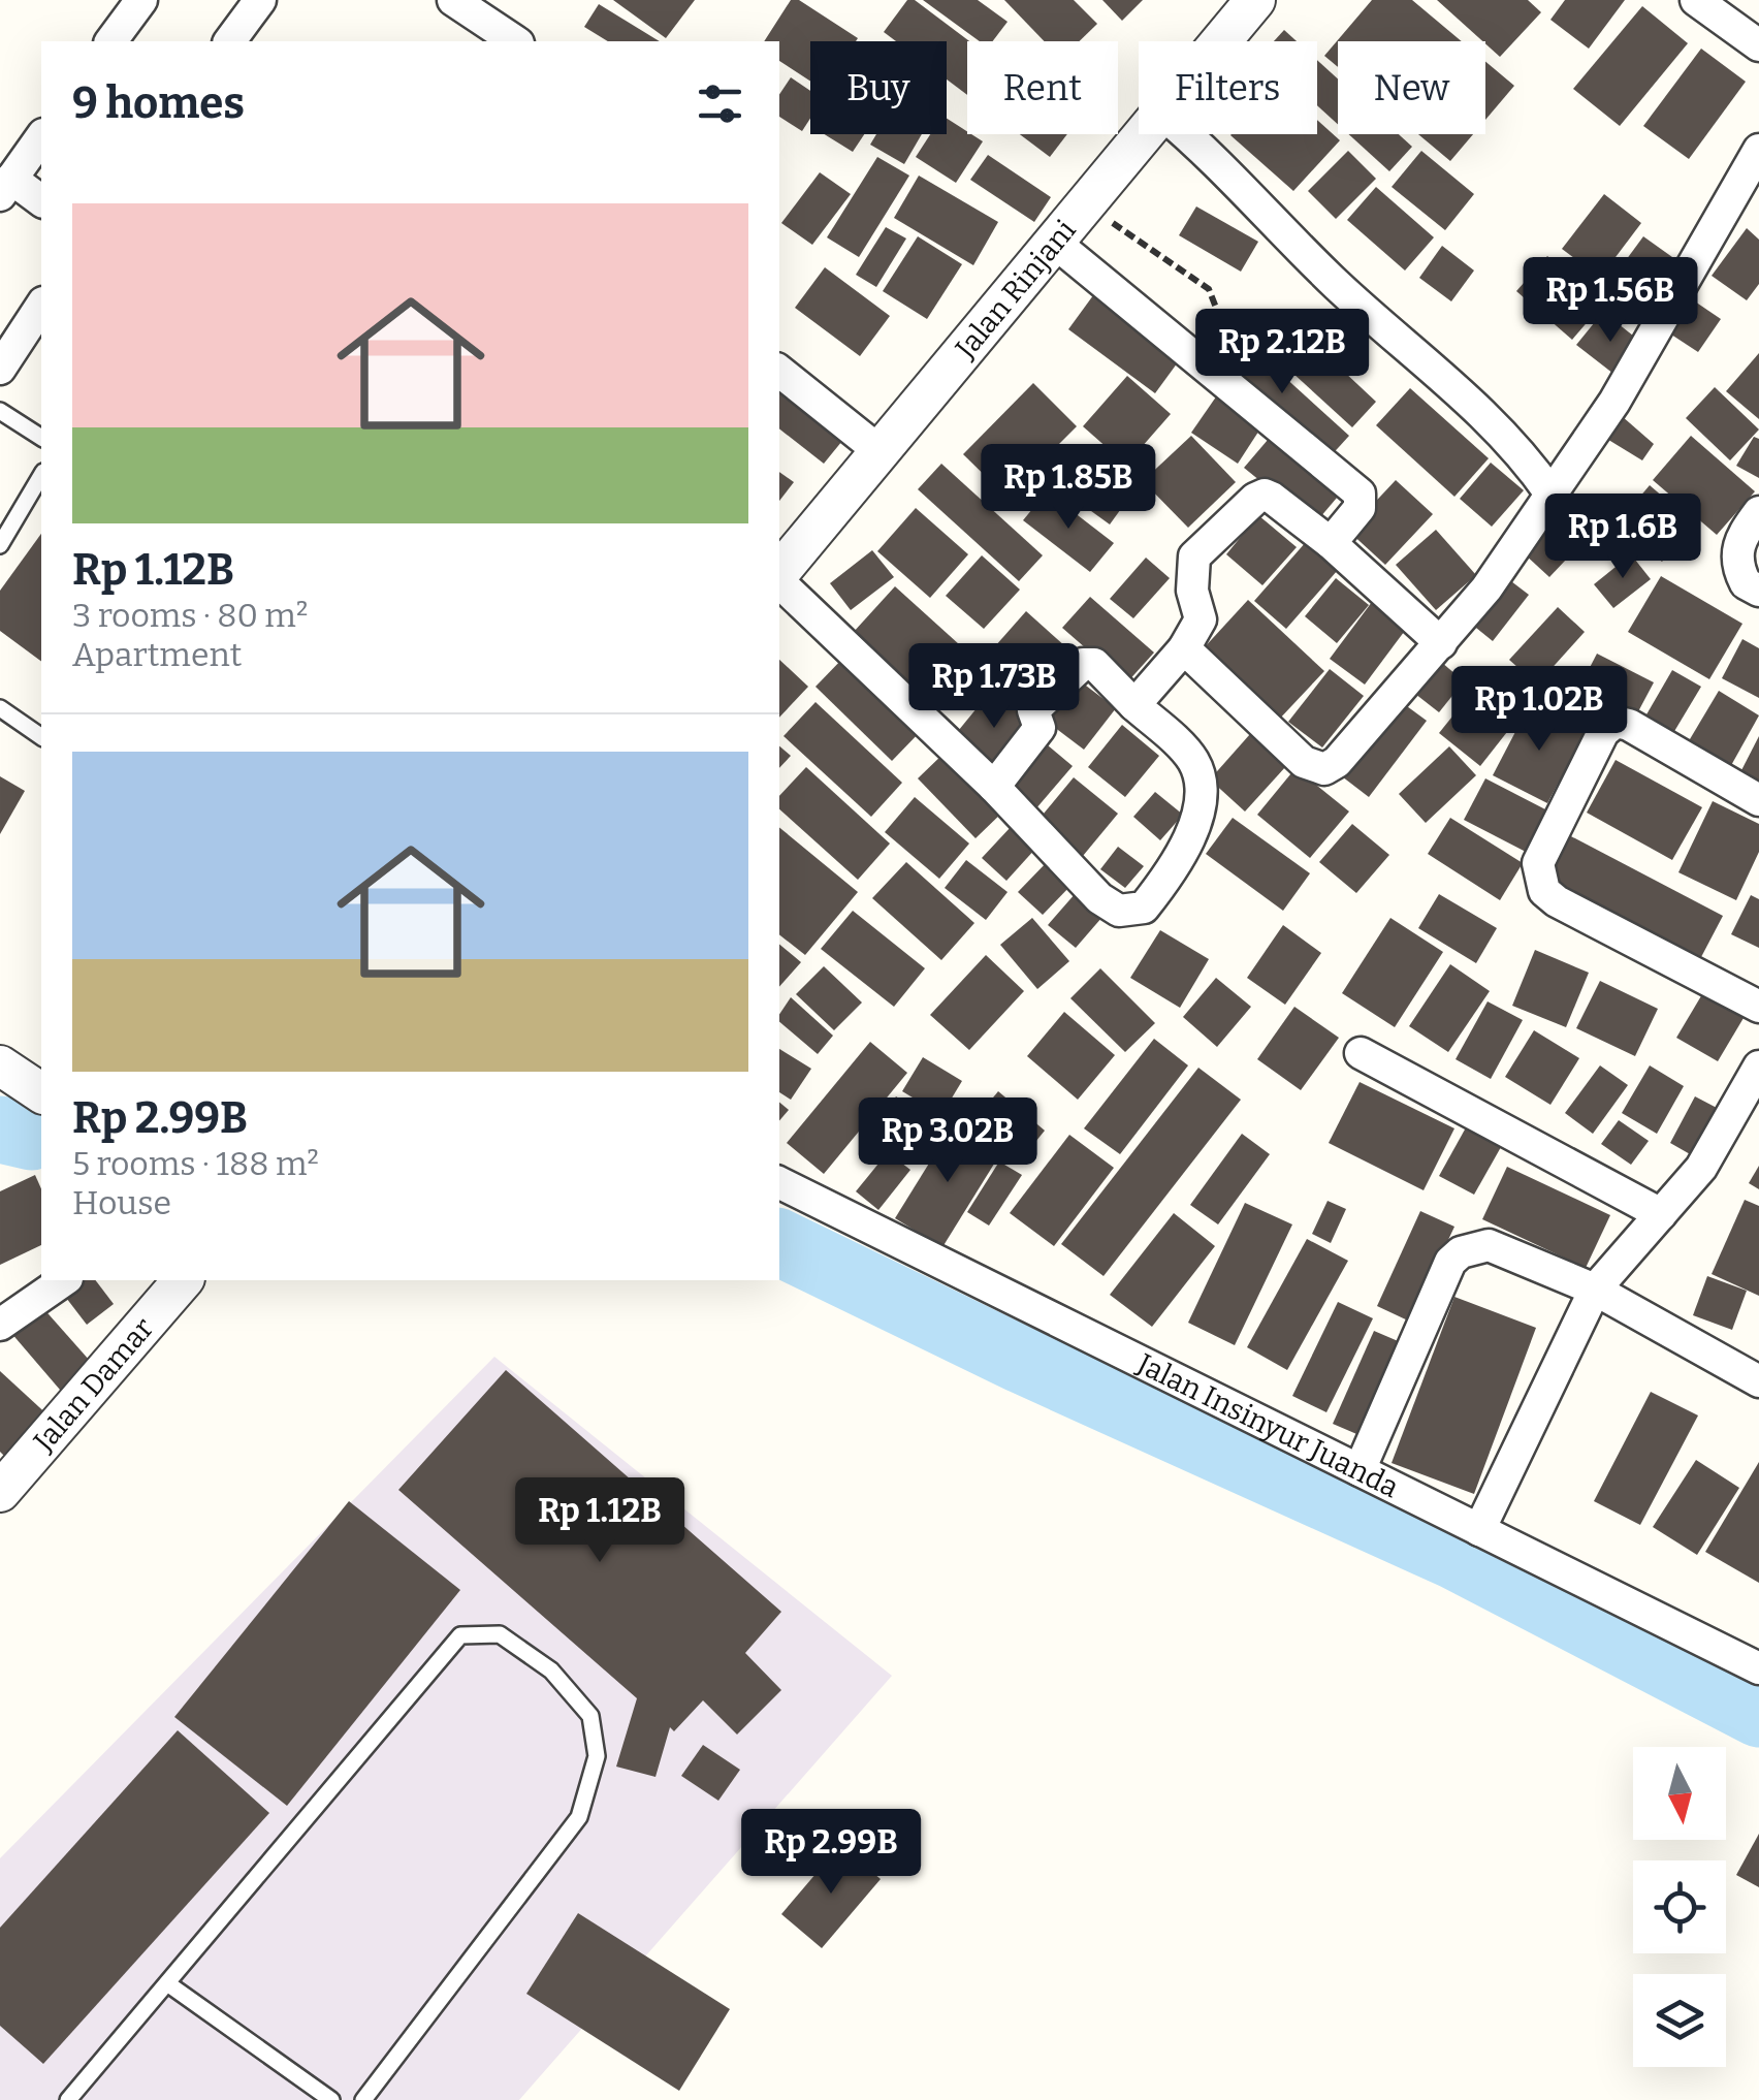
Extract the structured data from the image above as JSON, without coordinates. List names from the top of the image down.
{
  "streets": {
    "street": ["Jalan Rinjani", "Jalan Damar", "Jalan Insinyur Juanda"]
  },
  "north": "bottom",
  "page": {
    "chip": [
      "Buy",
      "Rent",
      "Filters",
      "New"
    ],
    "heading": "9 homes",
    "list": [
      {
        "name": "Rp 1.12B",
        "note": "3 rooms · 80 m² · Apartment"
      },
      {
        "name": "Rp 2.99B",
        "note": "5 rooms · 188 m² · House"
      }
    ],
    "price": [
      "Rp 1.56B",
      "Rp 2.12B",
      "Rp 1.85B",
      "Rp 1.6B",
      "Rp 1.73B",
      "Rp 1.02B",
      "Rp 3.02B",
      "Rp 1.12B",
      "Rp 2.99B"
    ]
  }
}
